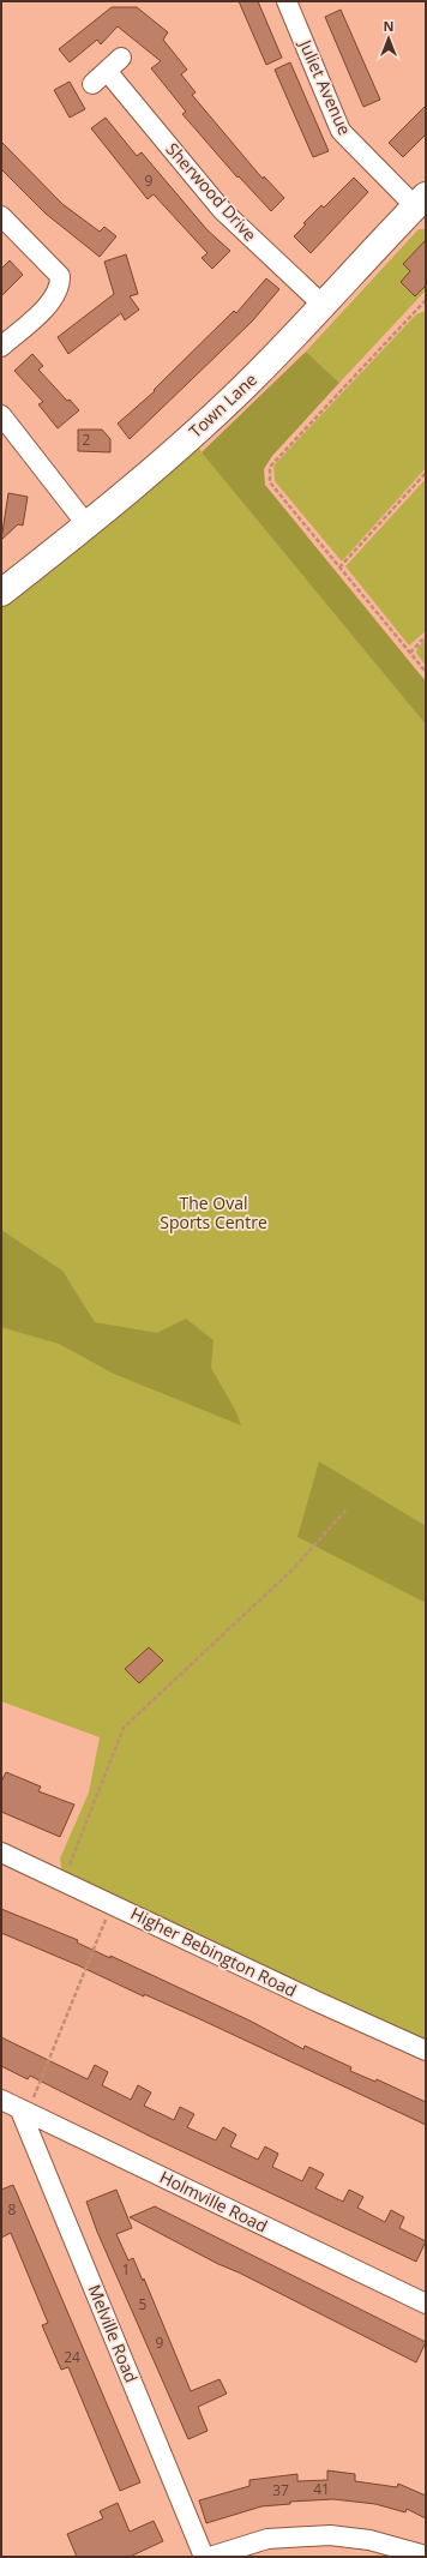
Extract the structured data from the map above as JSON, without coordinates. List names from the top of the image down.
{
  "streets": {
    "main road": ["Town Lane"],
    "street": [
      "Juliet Avenue",
      "Sherwood Drive",
      "Higher Bebington Road",
      "Holmville Road",
      "Melville Road"
    ]
  },
  "crossings": [
    ["Juliet Avenue", "Town Lane"],
    ["Sherwood Drive", "Town Lane"],
    ["Holmville Road", "Melville Road"]
  ],
  "parks": ["The Oval Sports Centre"],
  "house_numbers": [
    "9",
    "2",
    "8",
    "1",
    "5",
    "9",
    "24",
    "41",
    "37"
  ],
  "north": "top"
}
